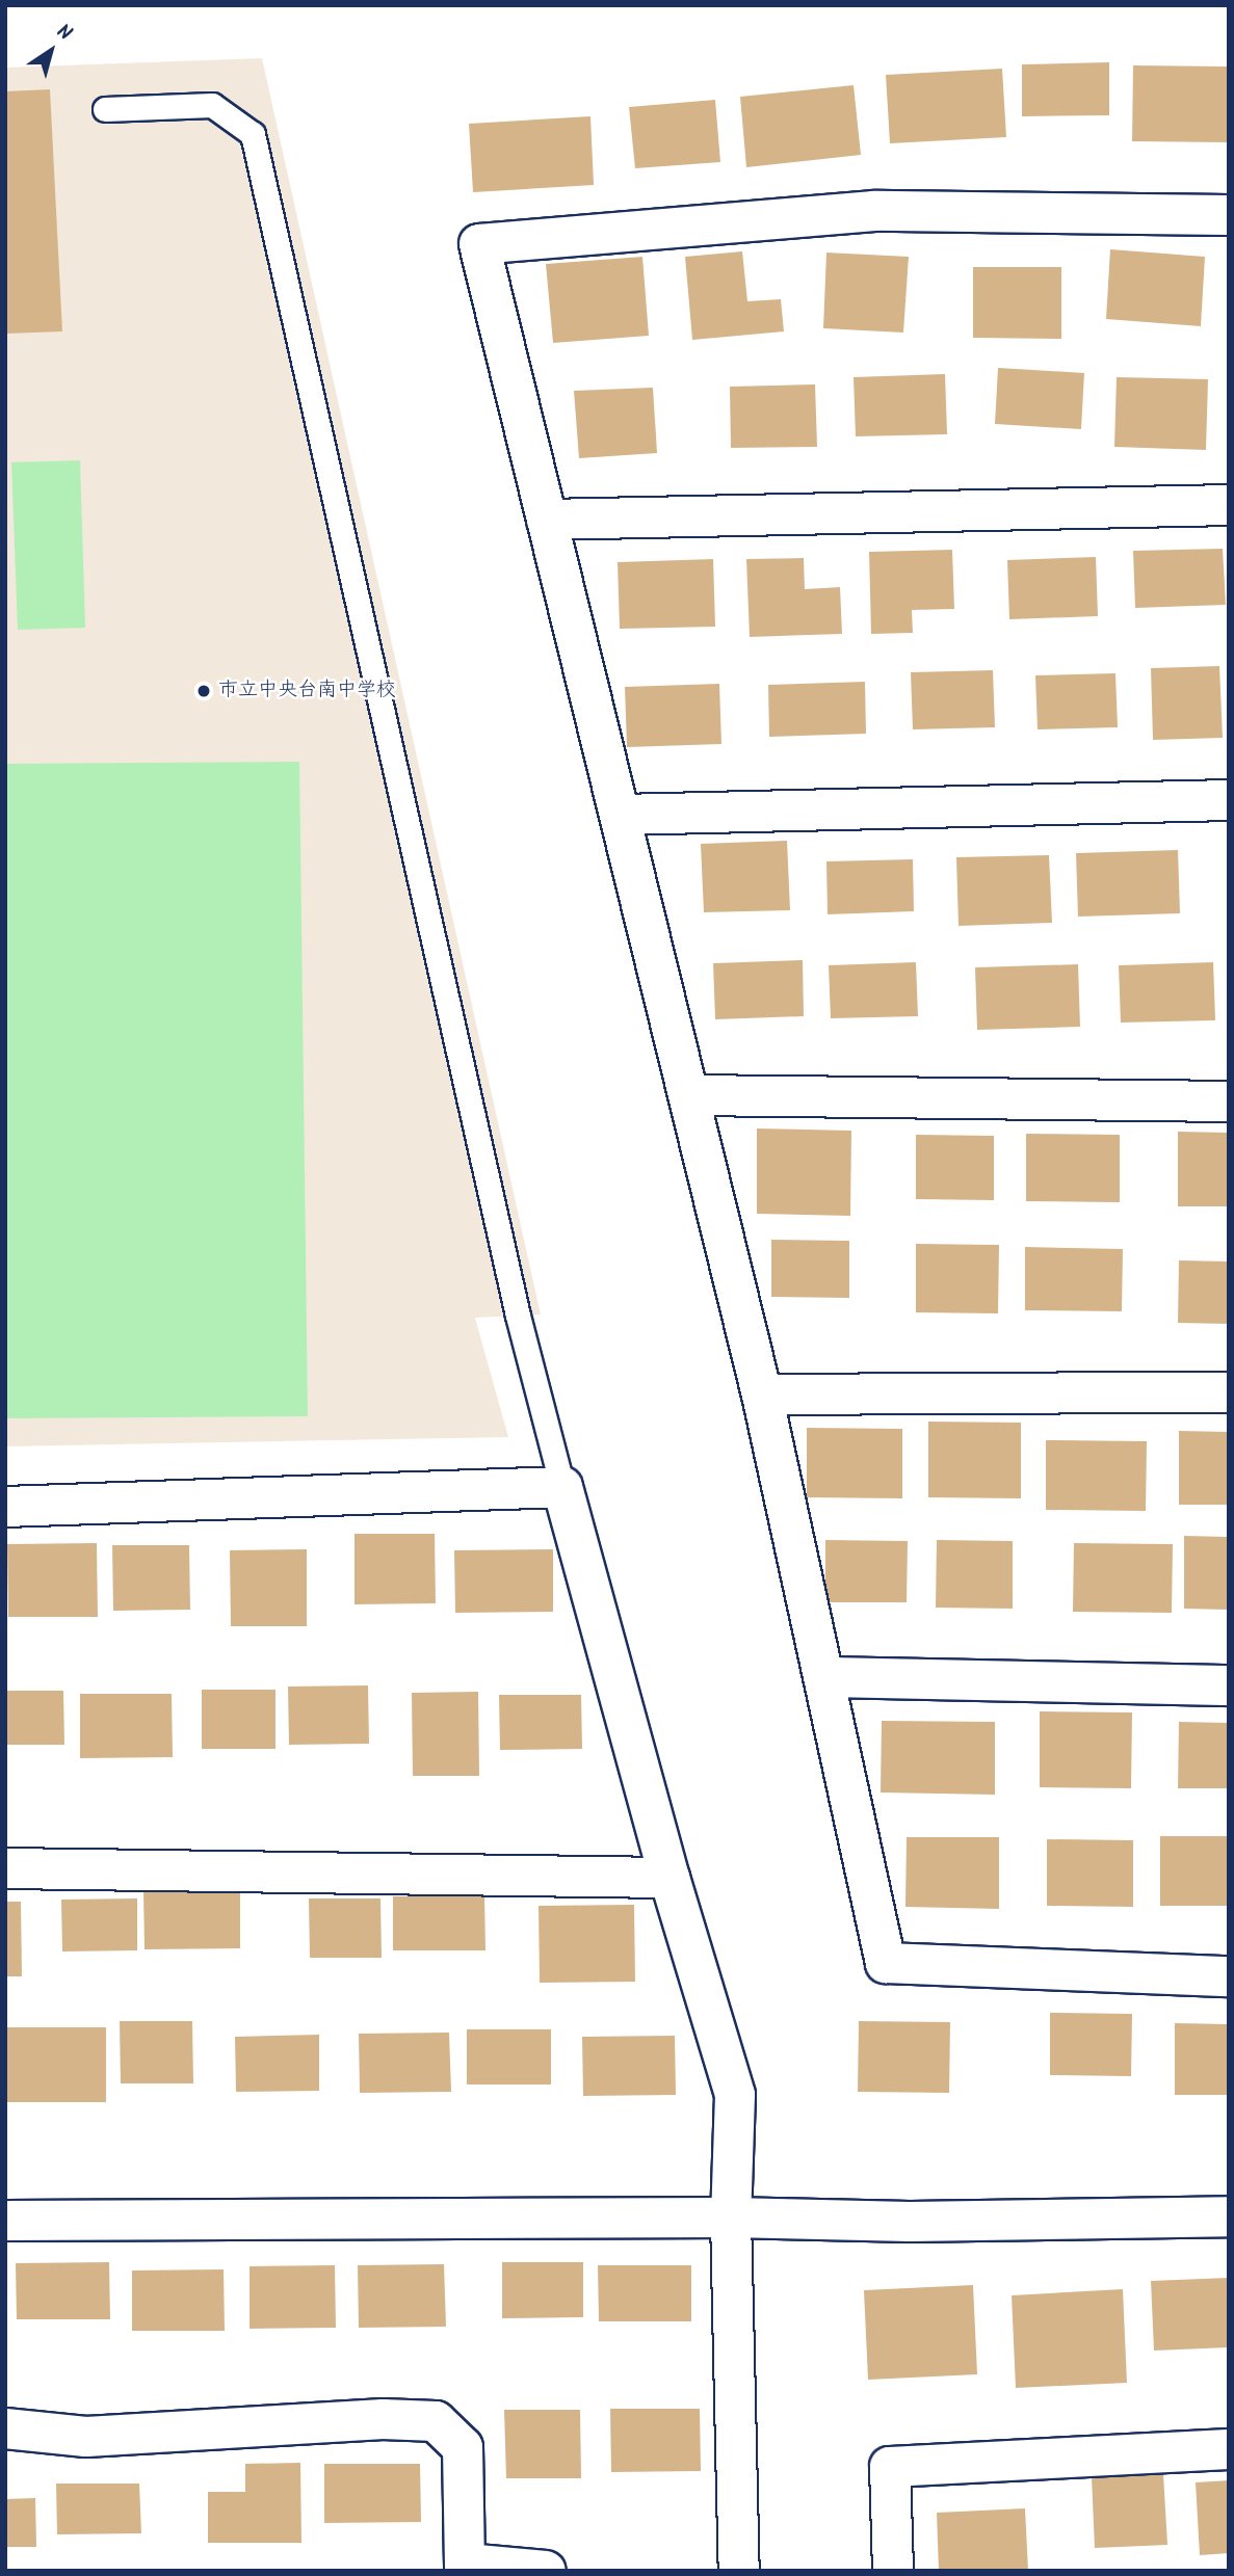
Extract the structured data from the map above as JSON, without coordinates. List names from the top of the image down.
{
  "places": ["市立中央台南中学校"],
  "north": "top right"
}
